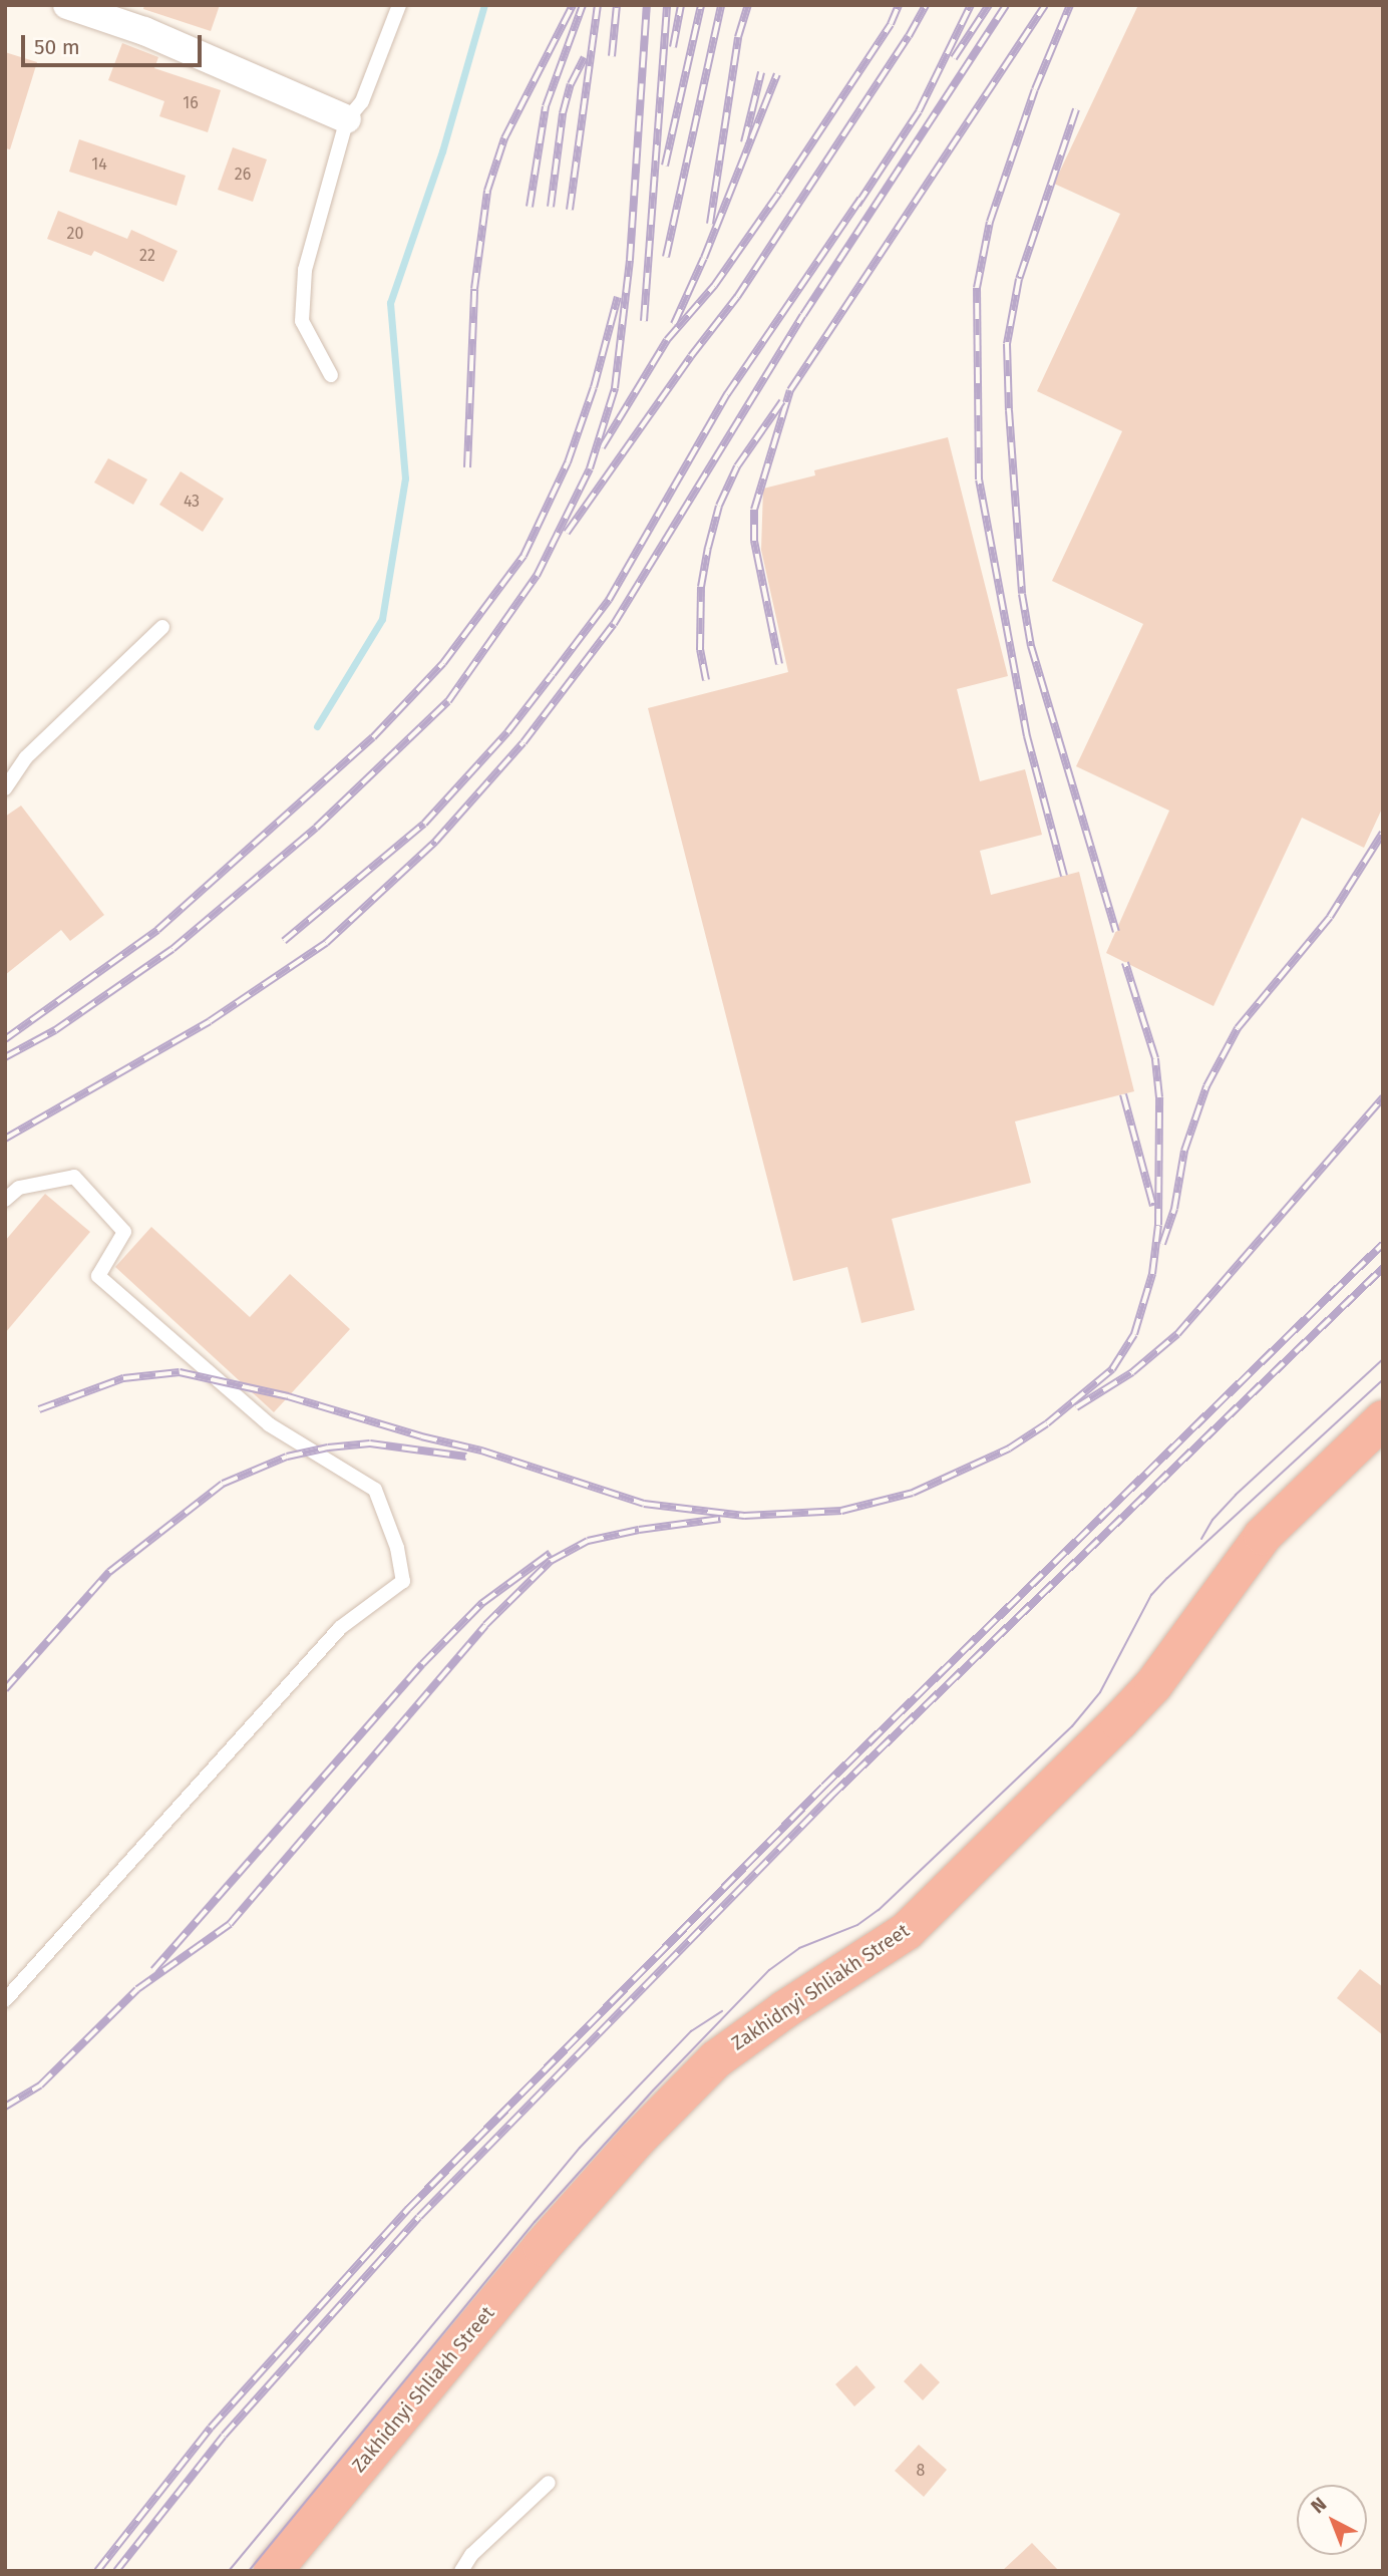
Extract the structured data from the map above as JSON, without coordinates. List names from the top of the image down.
{
  "streets": {
    "highway": ["Zakhidnyi Shliakh Street"]
  },
  "house_numbers": [
    "16",
    "14",
    "26",
    "20",
    "22",
    "43",
    "8"
  ],
  "scale_bar": "50 m",
  "north": "top left"
}
